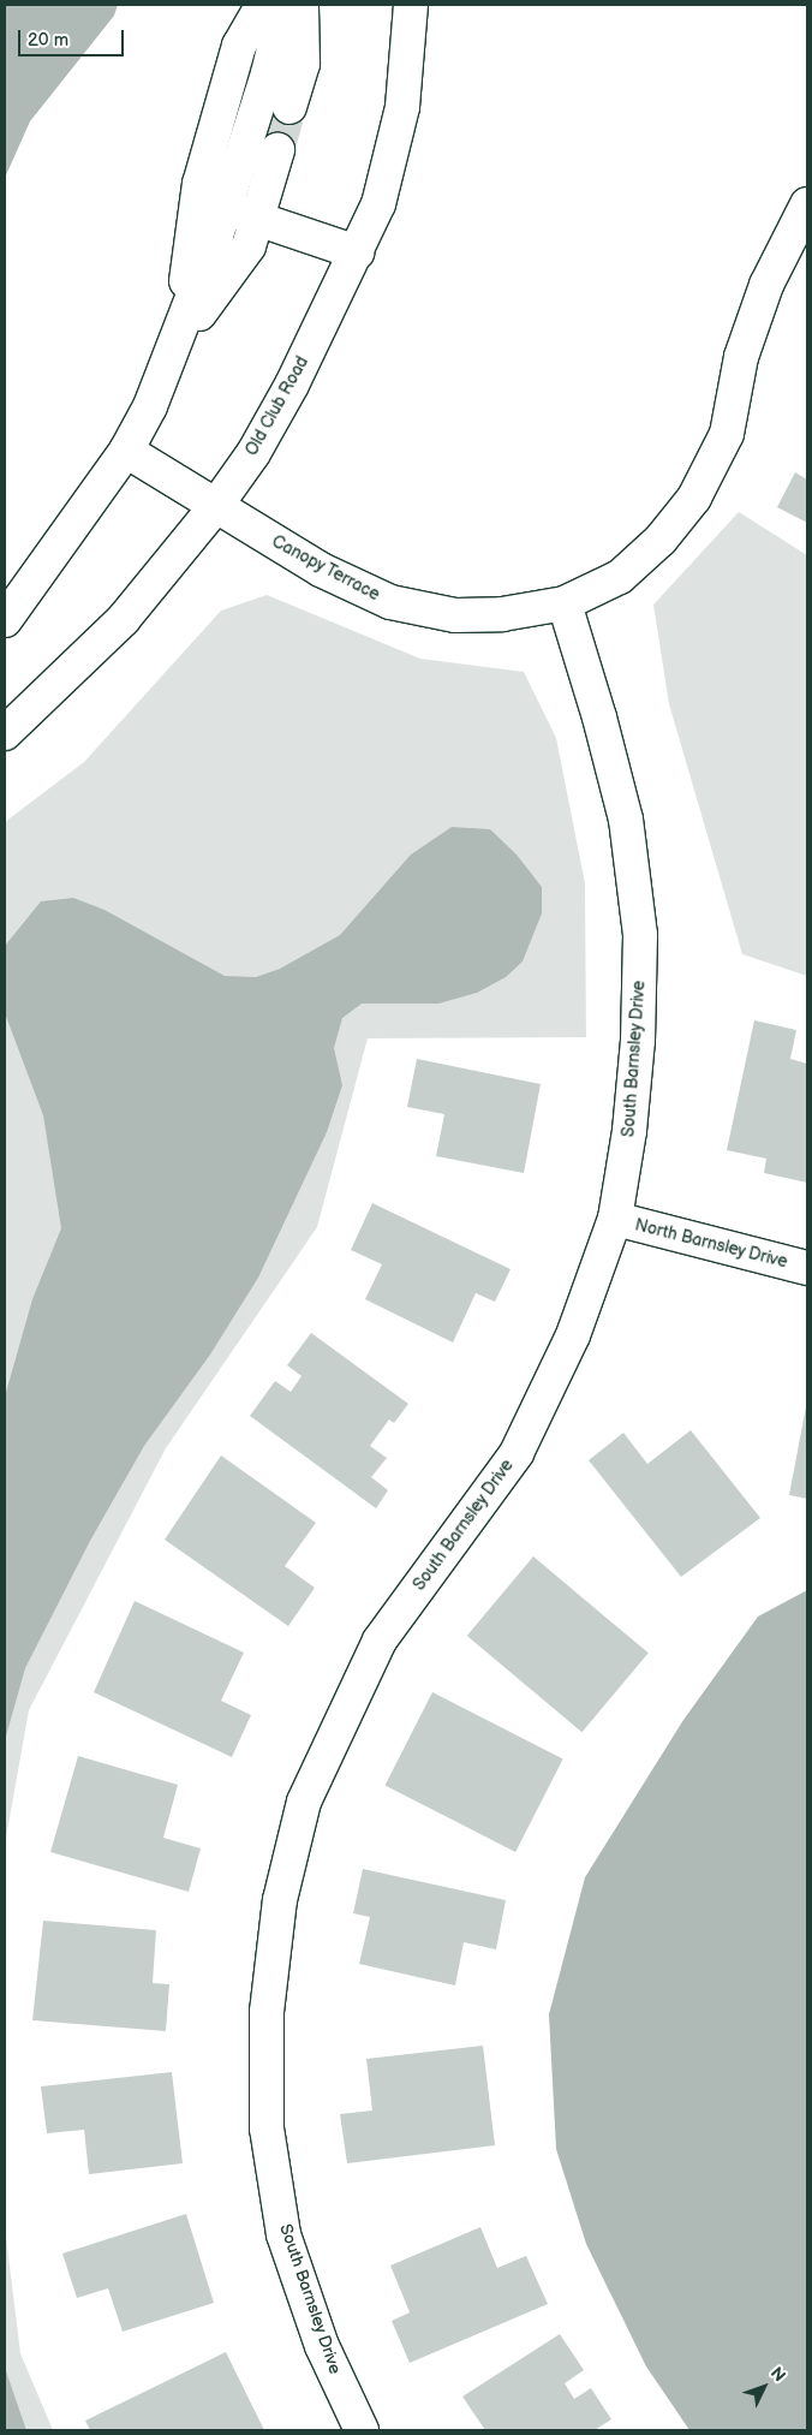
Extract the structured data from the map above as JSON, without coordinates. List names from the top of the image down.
{
  "streets": {
    "street": [
      "Old Club Road",
      "Canopy Terrace",
      "South Barnsley Drive",
      "North Barnsley Drive"
    ]
  },
  "crossings": [
    ["Old Club Road", "Canopy Terrace"],
    ["Canopy Terrace", "South Barnsley Drive"],
    ["South Barnsley Drive", "North Barnsley Drive"]
  ],
  "scale_bar": "20 m",
  "north": "top right"
}
